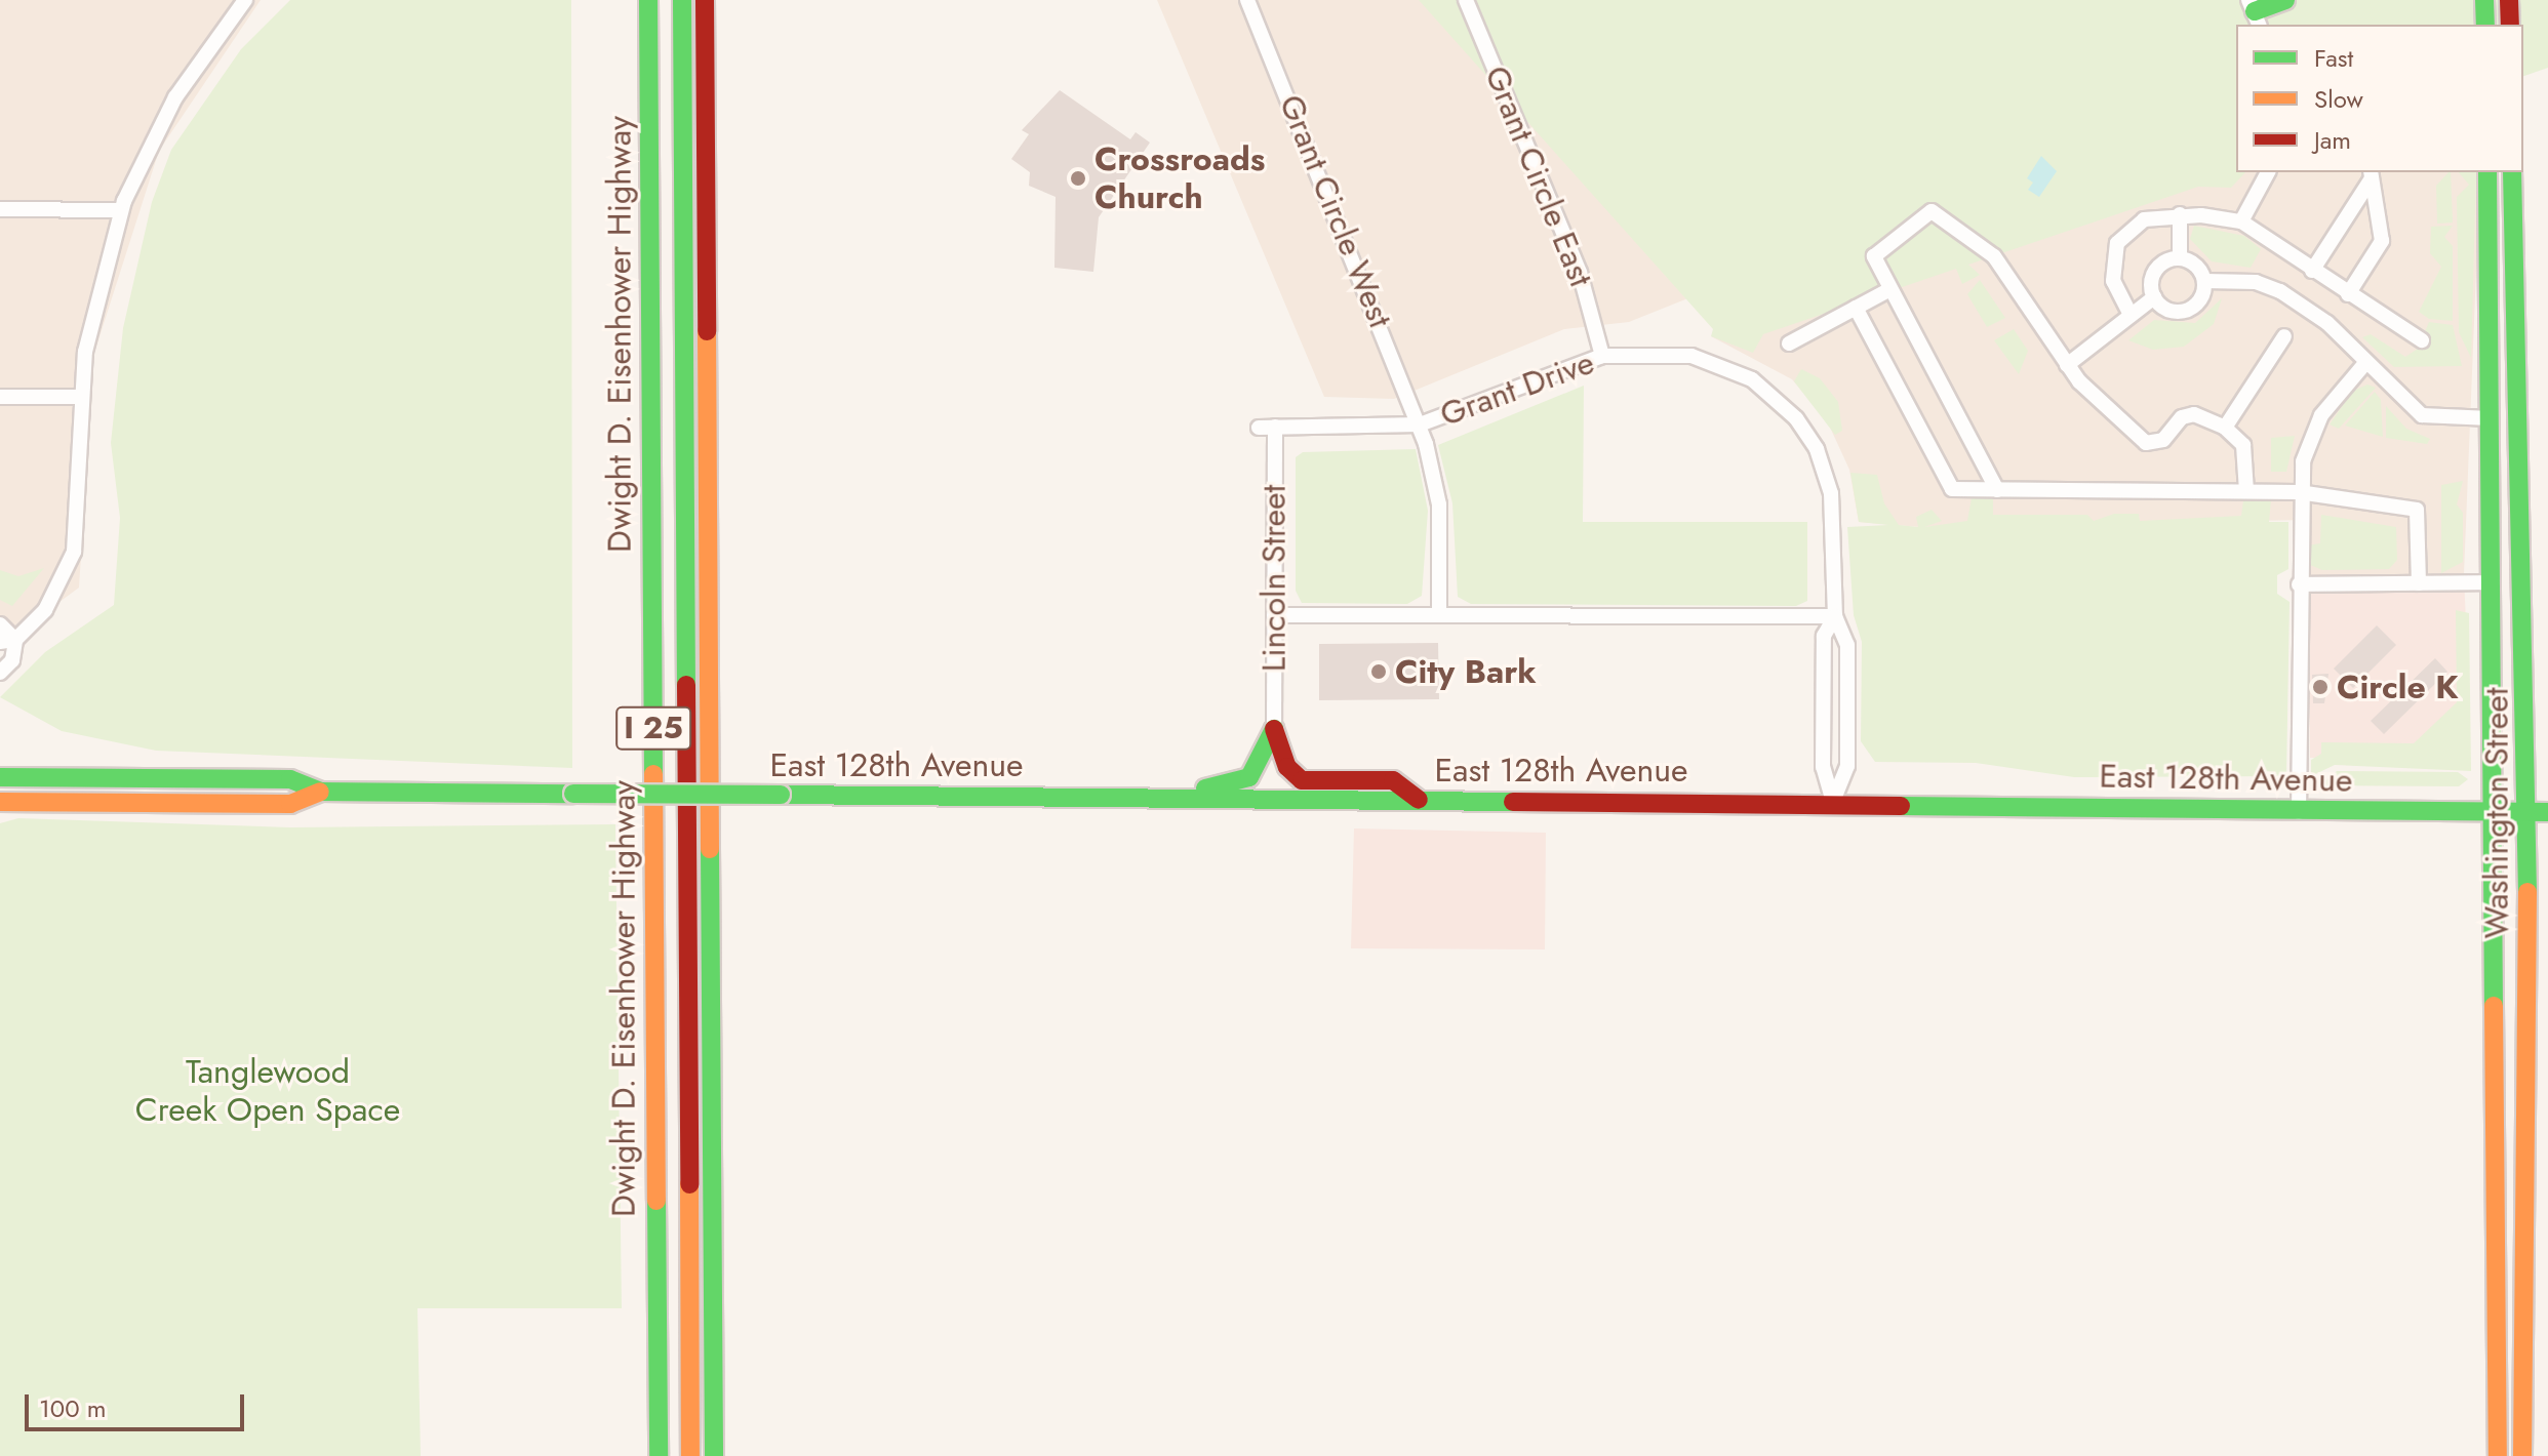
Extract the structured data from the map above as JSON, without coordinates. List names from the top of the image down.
{
  "streets": {
    "main road": [
      "Dwight D. Eisenhower Highway",
      "I 25",
      "East 128th Avenue",
      "Washington Street"
    ],
    "street": [
      "Grant Circle East",
      "Grant Circle West",
      "Grant Drive",
      "Lincoln Street"
    ]
  },
  "crossings": [
    ["Grant Circle East", "Grant Drive"],
    ["Grant Circle West", "Grant Drive"],
    ["Grant Drive", "Lincoln Street"],
    ["Grant Drive", "East 128th Avenue"],
    ["East 128th Avenue", "Washington Street"]
  ],
  "parks": ["Tanglewood Creek Open Space"],
  "places": ["Crossroads Church", "City Bark", "Circle K"],
  "legend": ["Fast", "Slow", "Jam"],
  "scale_bar": "100 m"
}
